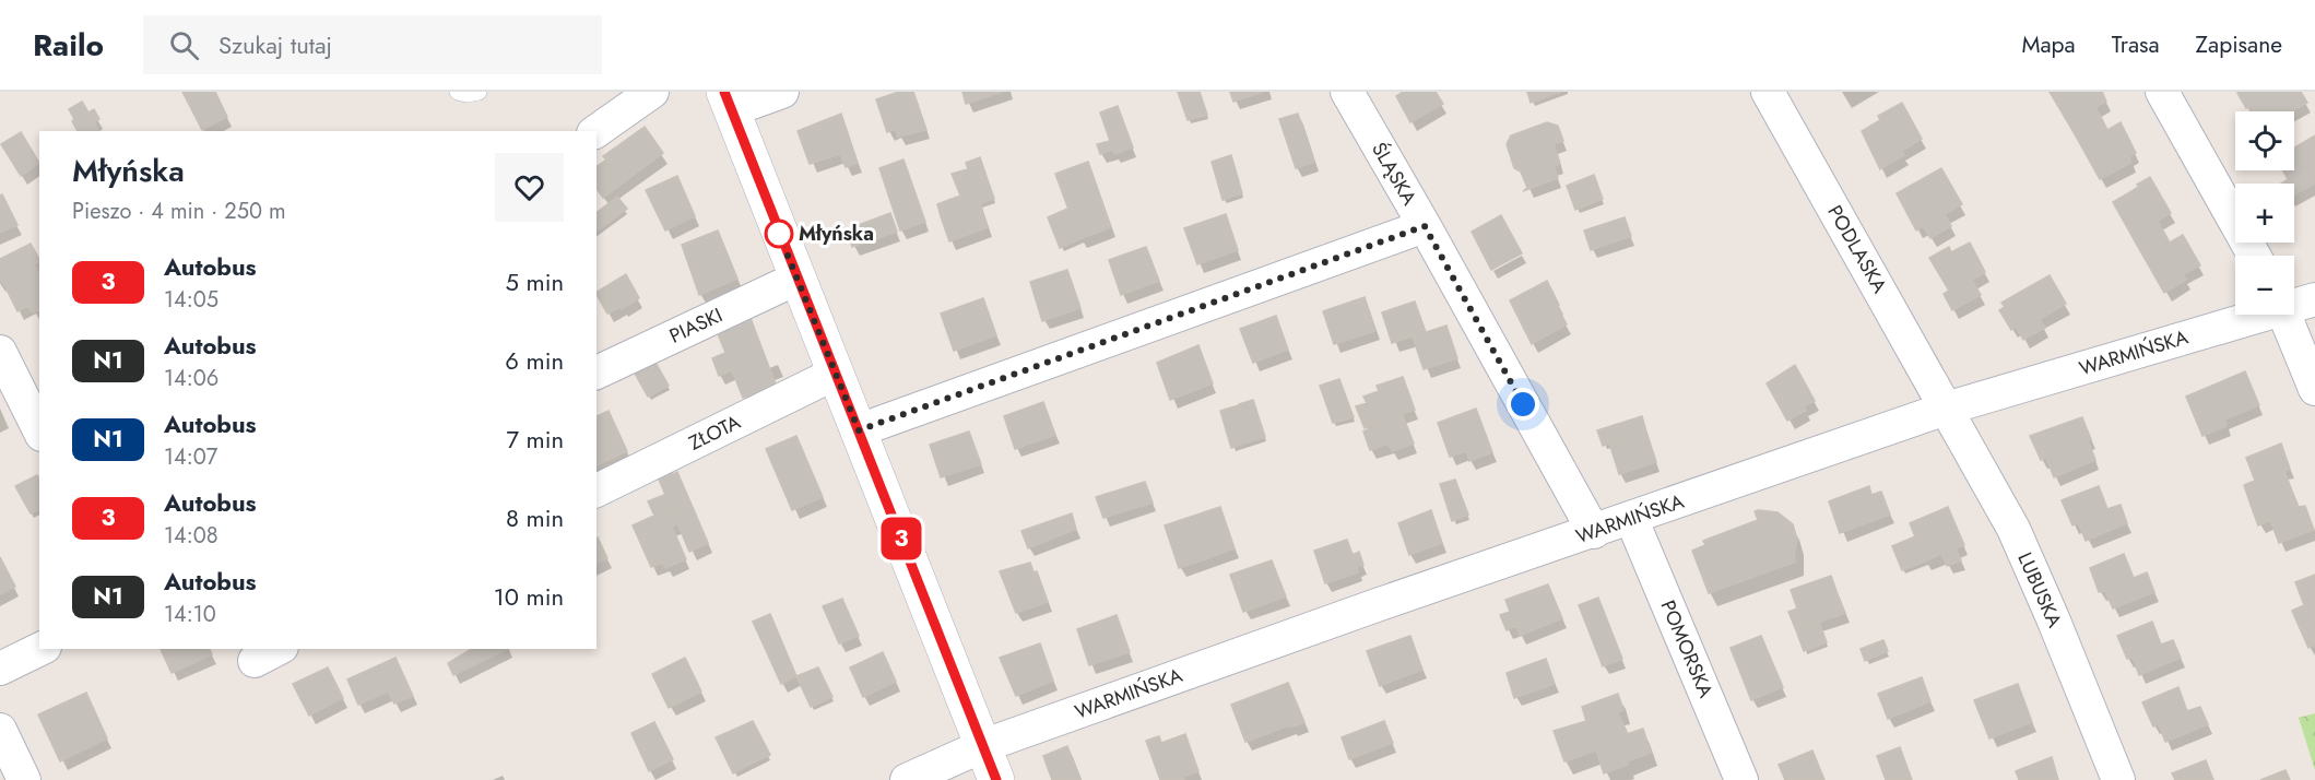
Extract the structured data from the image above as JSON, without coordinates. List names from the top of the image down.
{
  "streets": {
    "street": [
      "ŚLĄSKA",
      "PODLASKA",
      "PIASKI",
      "WARMIŃSKA",
      "ZŁOTA",
      "LUBUSKA",
      "POMORSKA"
    ]
  },
  "crossings": [
    ["ŚLĄSKA", "WARMIŃSKA"],
    ["PODLASKA", "WARMIŃSKA"],
    ["PODLASKA", "LUBUSKA"],
    ["WARMIŃSKA", "LUBUSKA"],
    ["WARMIŃSKA", "POMORSKA"]
  ],
  "places": ["Młyńska"],
  "lines": ["bus line 3"],
  "page": {
    "header": "Railo",
    "search": "Szukaj tutaj",
    "nav": ["Mapa", "Trasa", "Zapisane"],
    "on_map": "3",
    "map_buttons": ["+", "−"],
    "heading": ["Młyńska", "Pieszo · 4 min · 250 m"],
    "list": [
      {
        "mark": "3",
        "name": "Autobus",
        "note": "14:05",
        "value": "5 min"
      },
      {
        "mark": "N1",
        "name": "Autobus",
        "note": "14:06",
        "value": "6 min"
      },
      {
        "mark": "N1",
        "name": "Autobus",
        "note": "14:07",
        "value": "7 min"
      },
      {
        "mark": "3",
        "name": "Autobus",
        "note": "14:08",
        "value": "8 min"
      },
      {
        "mark": "N1",
        "name": "Autobus",
        "note": "14:10",
        "value": "10 min"
      }
    ]
  }
}
